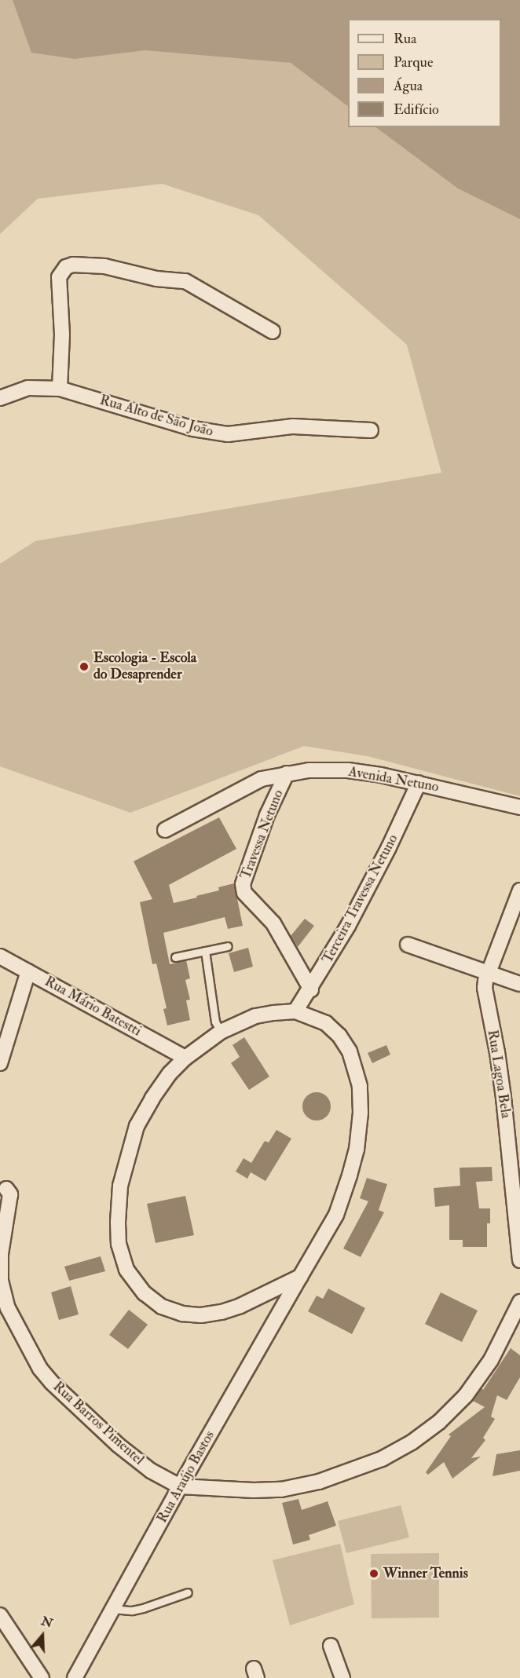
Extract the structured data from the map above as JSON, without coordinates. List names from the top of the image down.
{
  "streets": {
    "street": [
      "Rua Alto de São João",
      "Avenida Netuno",
      "Travessa Netuno",
      "Terceira Travessa Netuno",
      "Rua Mário Batestti",
      "Rua Lagoa Bela",
      "Rua Barros Pimentel",
      "Rua Araújo Bastos"
    ]
  },
  "crossings": [
    ["Avenida Netuno", "Travessa Netuno"],
    ["Avenida Netuno", "Terceira Travessa Netuno"],
    ["Travessa Netuno", "Terceira Travessa Netuno"],
    ["Terceira Travessa Netuno", "Rua Araújo Bastos"],
    ["Rua Mário Batestti", "Rua Araújo Bastos"],
    ["Rua Barros Pimentel", "Rua Araújo Bastos"]
  ],
  "places": ["Escologia - Escola do Desaprender", "Winner Tennis"],
  "legend": [
    "Rua",
    "Parque",
    "Água",
    "Edifício"
  ],
  "north": "top"
}
